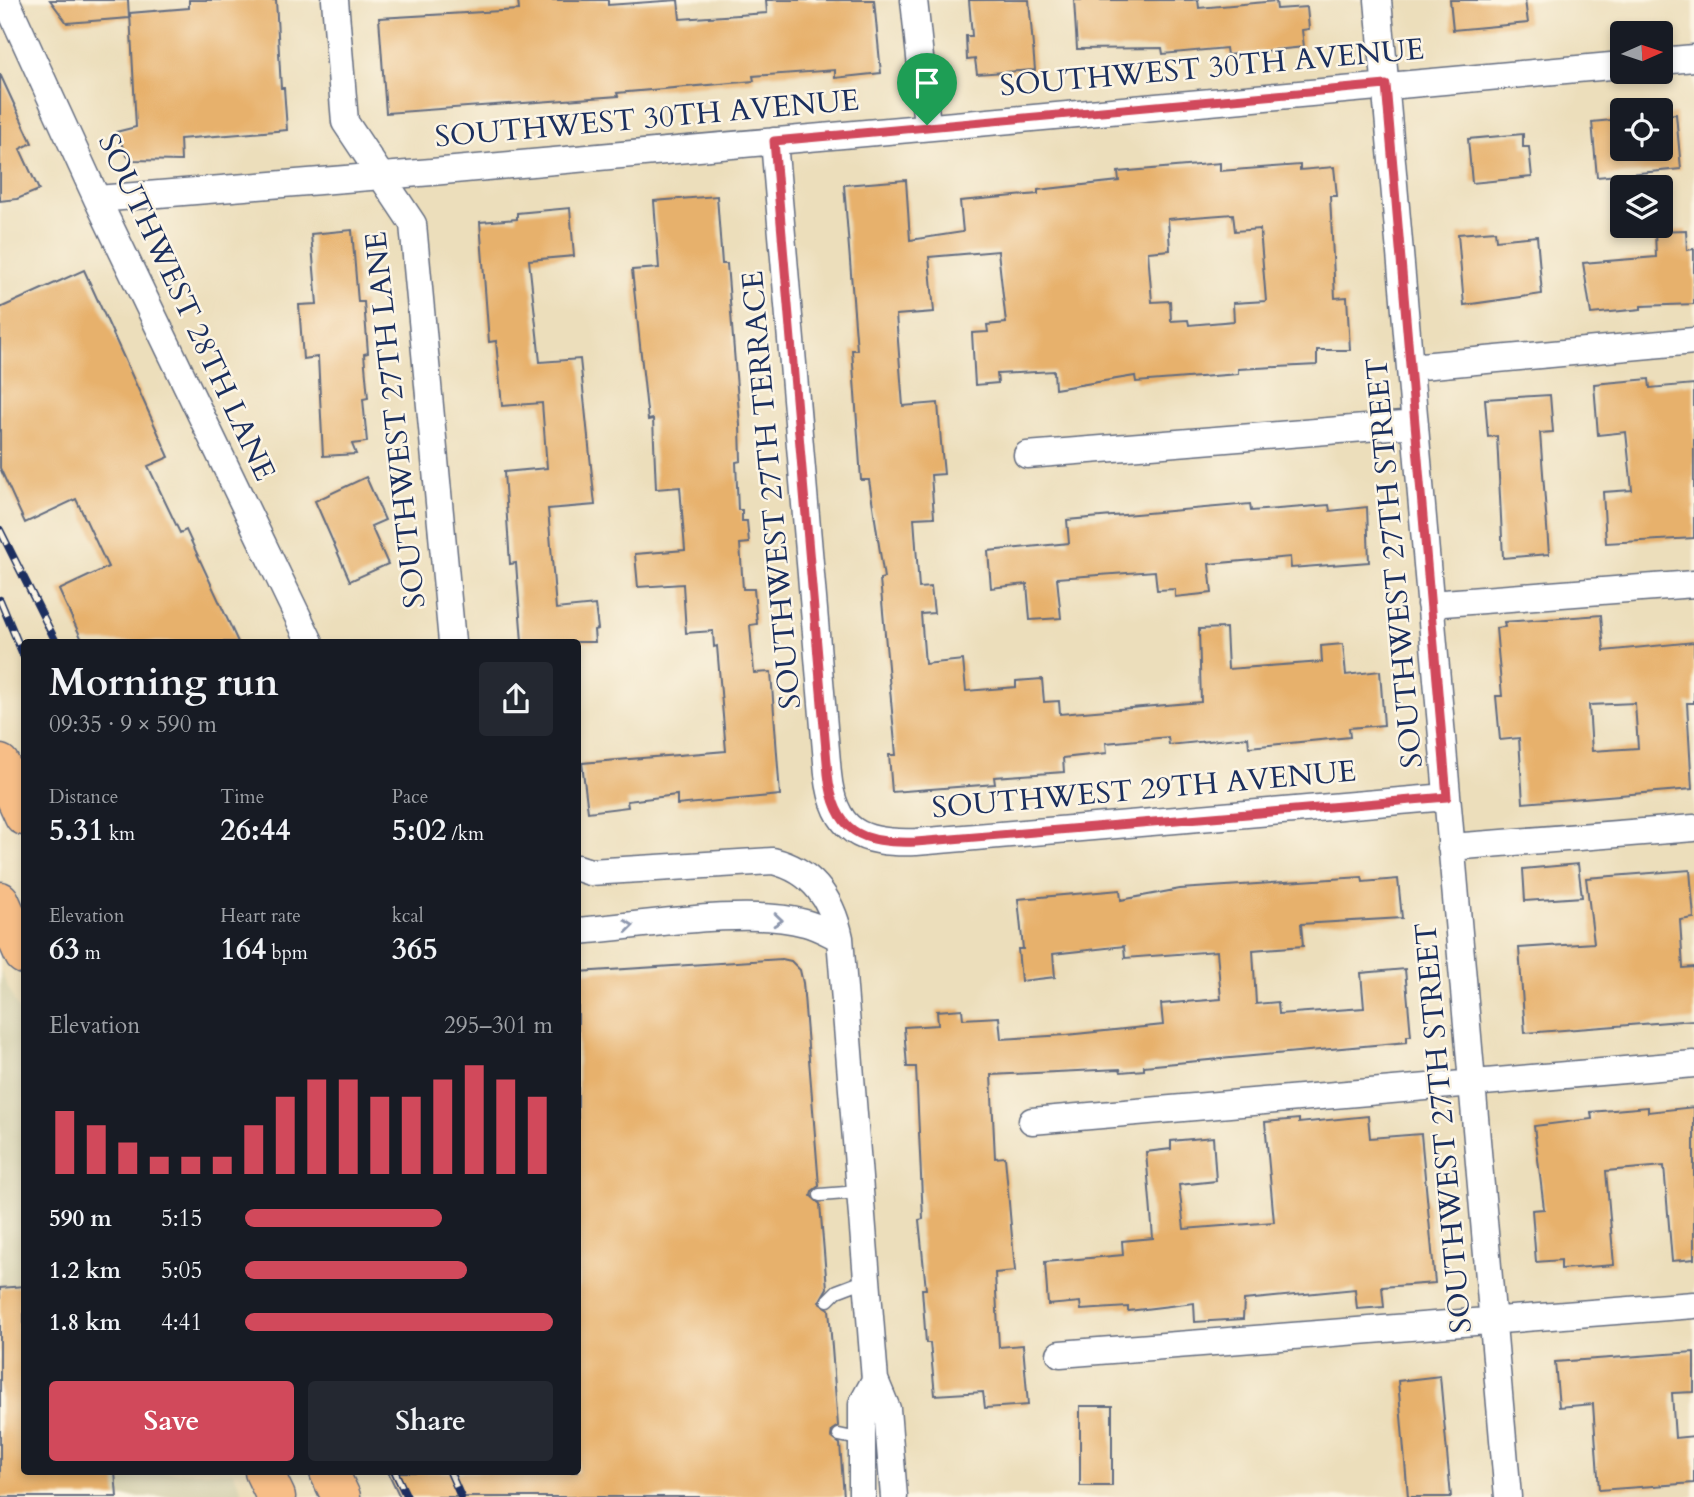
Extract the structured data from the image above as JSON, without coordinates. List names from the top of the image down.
{
  "streets": {
    "street": [
      "SOUTHWEST 30TH AVENUE",
      "SOUTHWEST 28TH LANE",
      "SOUTHWEST 27TH LANE",
      "SOUTHWEST 27TH TERRACE",
      "SOUTHWEST 27TH STREET",
      "SOUTHWEST 29TH AVENUE"
    ]
  },
  "crossings": [
    ["SOUTHWEST 30TH AVENUE", "SOUTHWEST 28TH LANE"],
    ["SOUTHWEST 30TH AVENUE", "SOUTHWEST 27TH LANE"],
    ["SOUTHWEST 30TH AVENUE", "SOUTHWEST 27TH TERRACE"],
    ["SOUTHWEST 30TH AVENUE", "SOUTHWEST 27TH STREET"],
    ["SOUTHWEST 27TH TERRACE", "SOUTHWEST 29TH AVENUE"],
    ["SOUTHWEST 27TH STREET", "SOUTHWEST 29TH AVENUE"]
  ],
  "north": "right",
  "page": {
    "heading": ["Morning run", "09:35 · 9 × 590 m"],
    "stats": [
      ["Distance", "5.31 km"],
      ["Time", "26:44"],
      ["Pace", "5:02 /km"],
      ["Elevation", "63 m"],
      ["Heart rate", "164 bpm"],
      ["kcal", "365"]
    ],
    "chart": ["Elevation", "295–301 m"],
    "list": [
      {
        "name": "590 m",
        "note": "5:15"
      },
      {
        "name": "1.2 km",
        "note": "5:05"
      },
      {
        "name": "1.8 km",
        "note": "4:41"
      }
    ],
    "buttons": ["Save", "Share"]
  }
}
